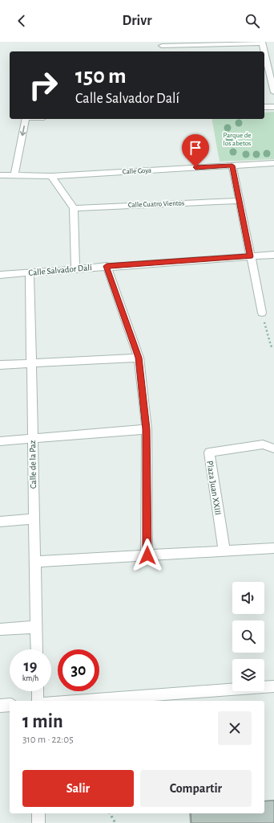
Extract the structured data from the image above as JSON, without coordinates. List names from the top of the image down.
{
  "streets": {
    "street": [
      "Calle Goya",
      "Calle Cuatro Vientos",
      "Calle Salvador Dalí",
      "Calle de la Paz",
      "Plaza Juan XXIII"
    ]
  },
  "crossings": [
    ["Calle Salvador Dalí", "Calle de la Paz"]
  ],
  "parks": ["Parque de los abetos"],
  "page": {
    "header": "Drivr",
    "turn": ["150 m", "Calle Salvador Dalí"],
    "speed": "19 km/h",
    "limit": "30",
    "heading": ["1 min", "310 m · 22:05"],
    "buttons": ["Salir", "Compartir"]
  }
}
